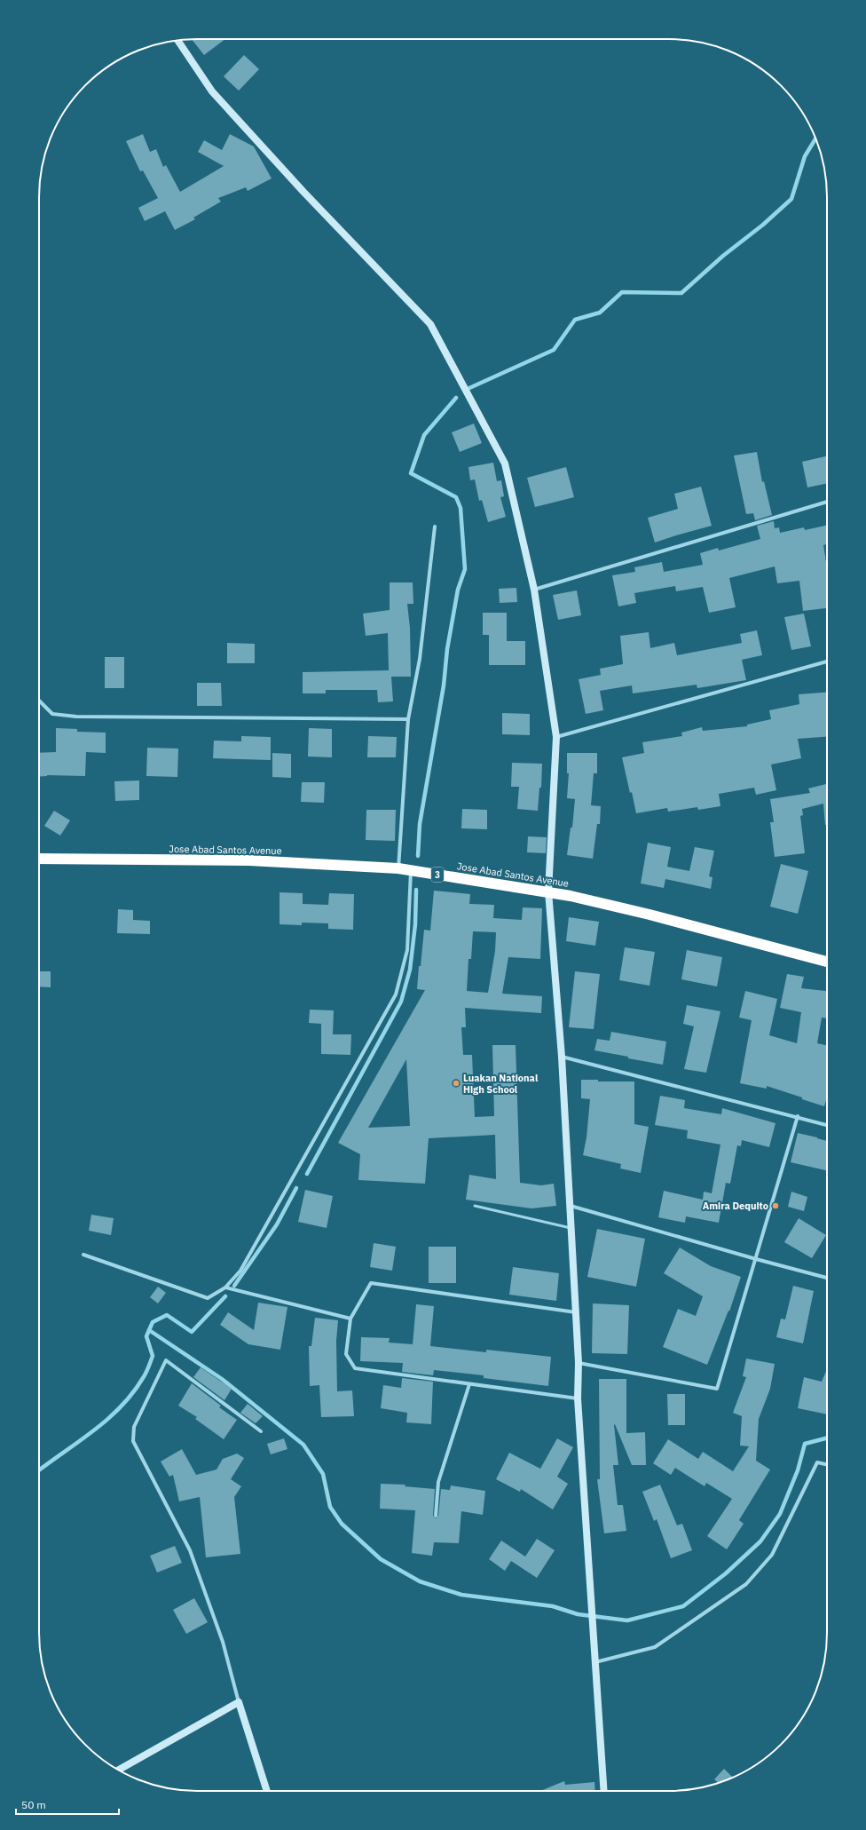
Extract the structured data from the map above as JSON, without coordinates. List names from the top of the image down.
{
  "streets": {
    "highway": ["Jose Abad Santos Avenue", "3"]
  },
  "places": ["Luakan National High School", "Amira Dequito"],
  "scale_bar": "50 m"
}
